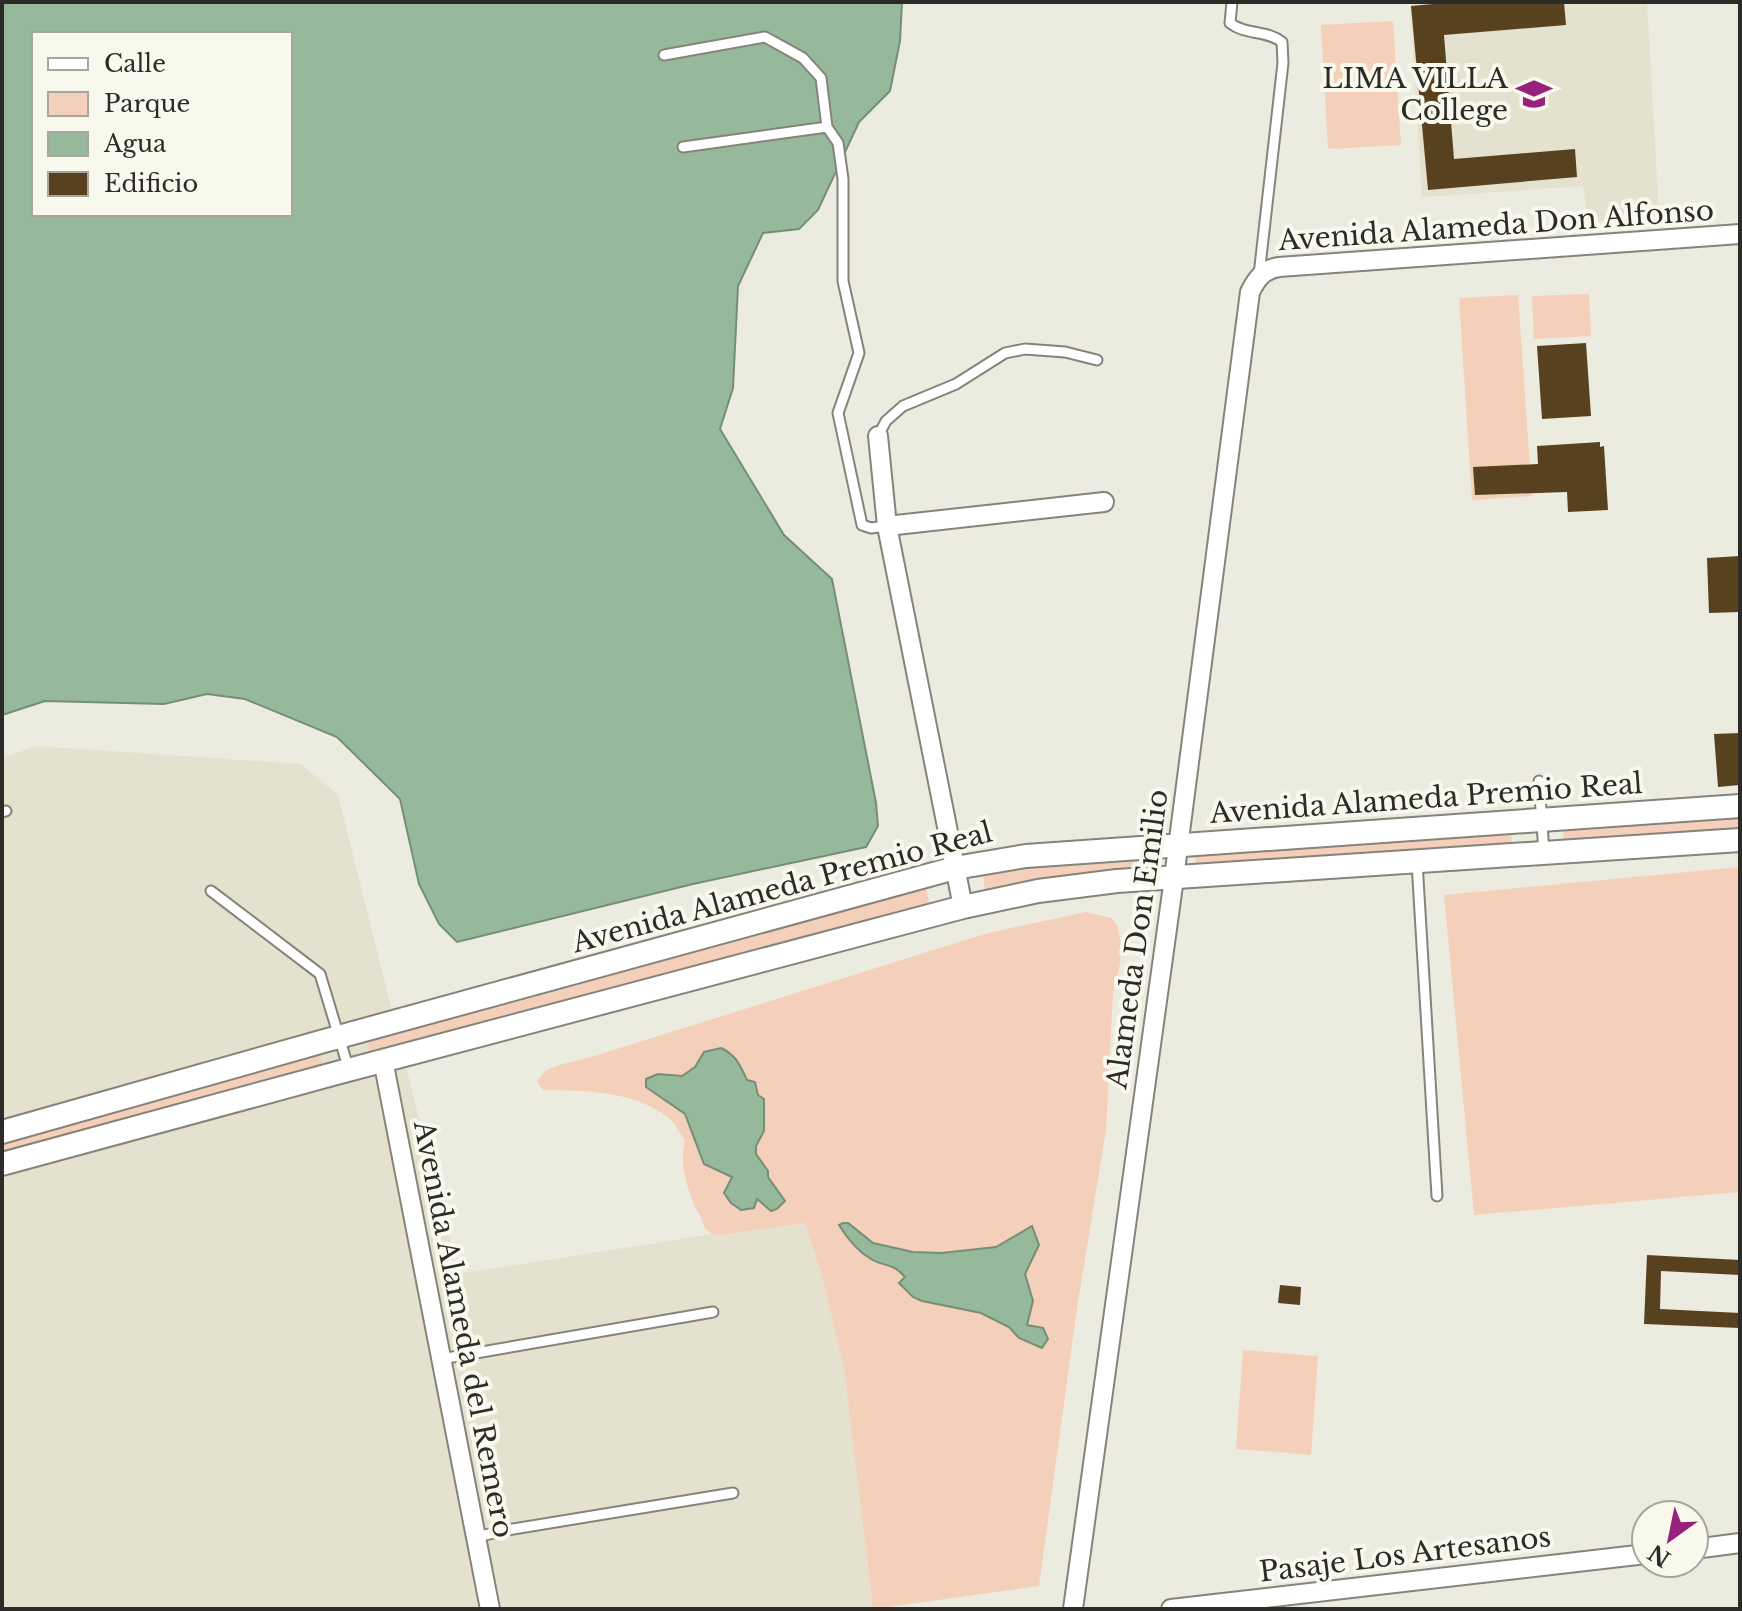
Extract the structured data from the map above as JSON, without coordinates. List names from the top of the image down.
{
  "streets": {
    "street": [
      "Avenida Alameda Don Alfonso",
      "Avenida Alameda Premio Real",
      "Alameda Don Emilio",
      "Avenida Alameda del Remero",
      "Pasaje Los Artesanos"
    ]
  },
  "crossings": [
    ["Avenida Alameda Don Alfonso", "Alameda Don Emilio"],
    ["Avenida Alameda Premio Real", "Alameda Don Emilio"]
  ],
  "places": {
    "school or university": ["LIMA VILLA College"]
  },
  "legend": [
    "Calle",
    "Parque",
    "Agua",
    "Edificio"
  ],
  "north": "bottom left"
}
